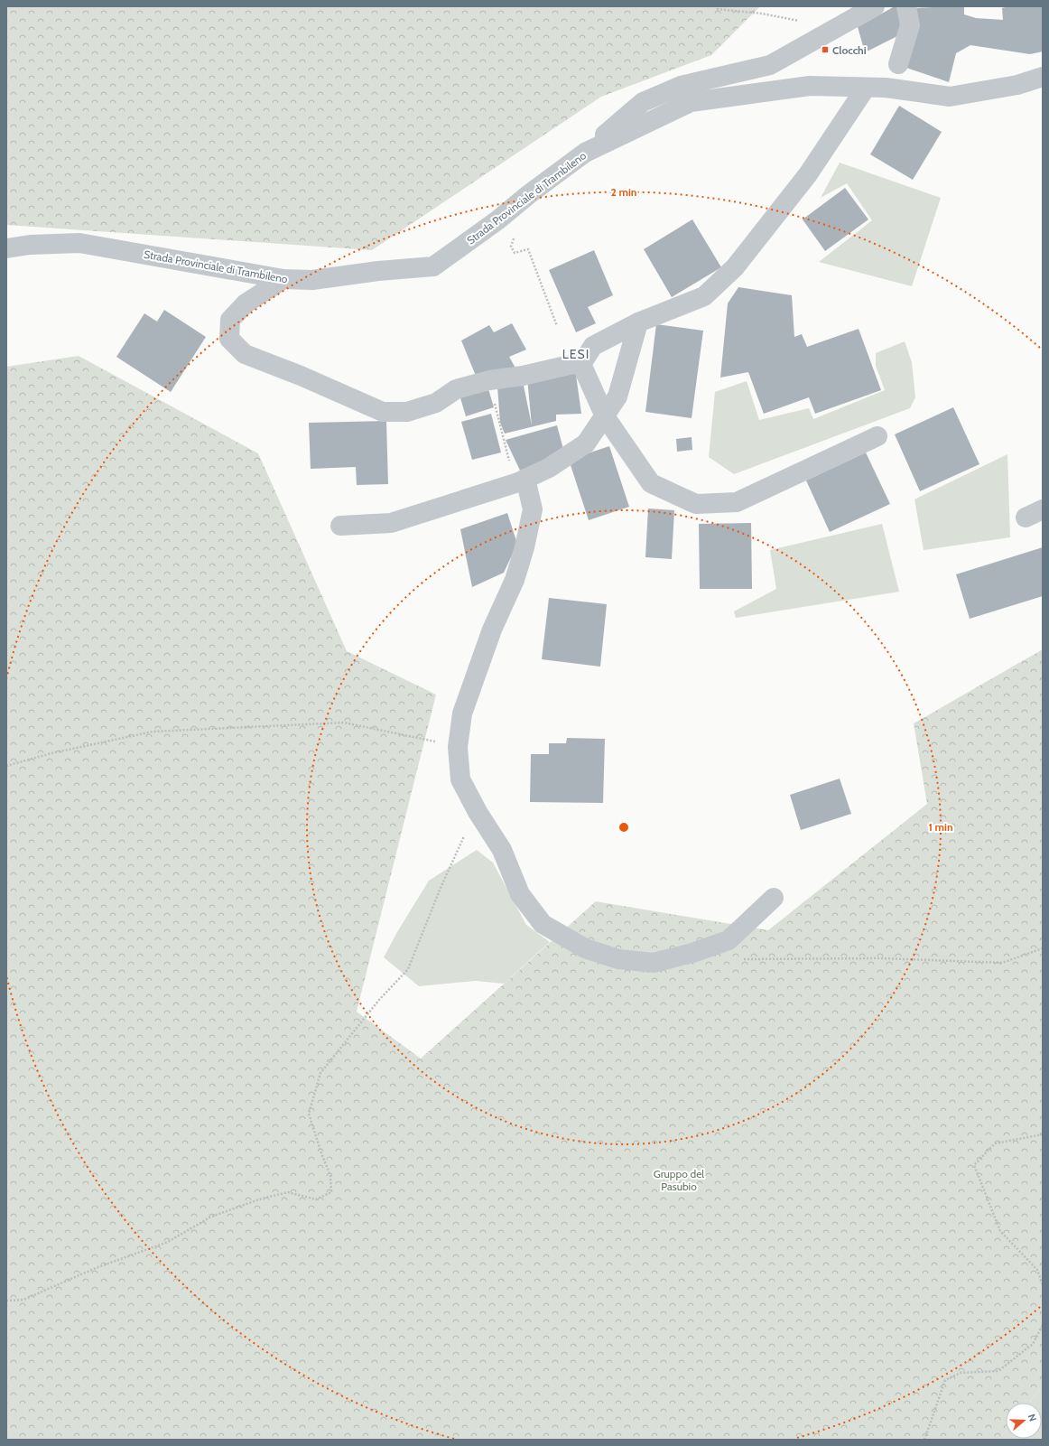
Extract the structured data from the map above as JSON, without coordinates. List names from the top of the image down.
{
  "streets": {
    "street": ["Strada Provinciale di Trambileno"]
  },
  "districts": ["LESI"],
  "parks": ["Gruppo del Pasubio"],
  "places": {
    "transit": ["Clocchi"]
  },
  "north": "right",
  "rings": ["2 min", "1 min"]
}
